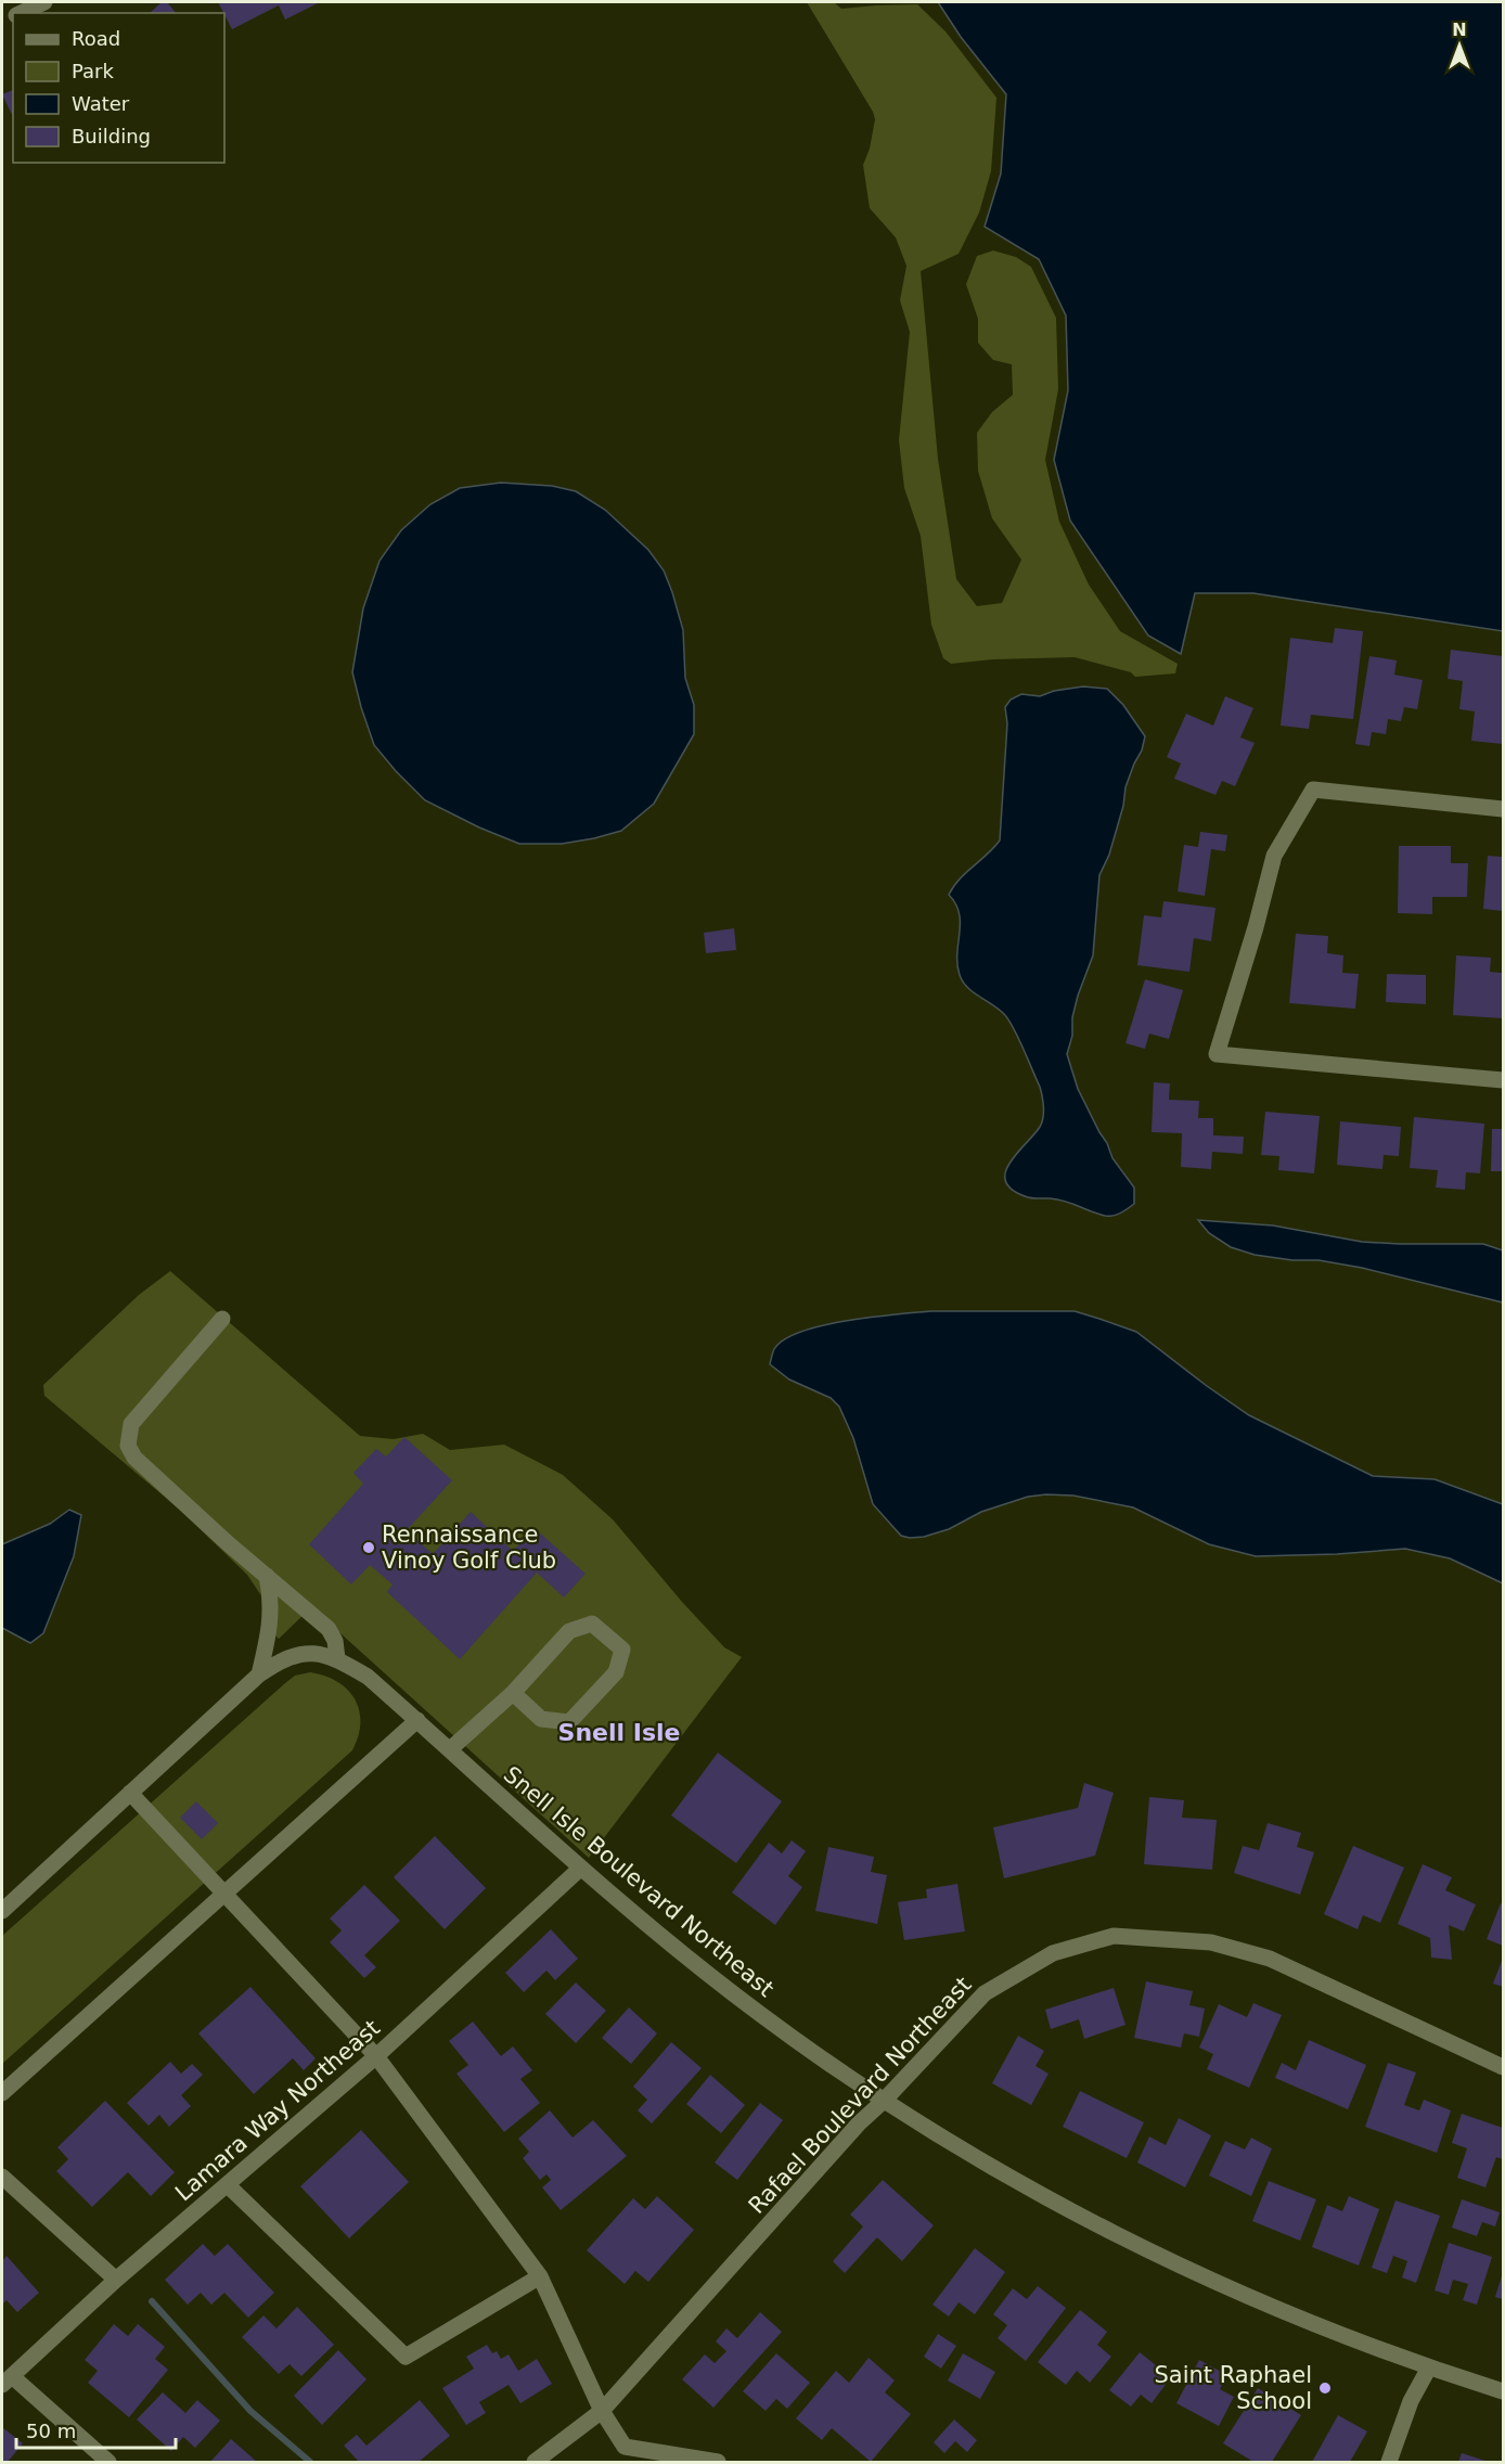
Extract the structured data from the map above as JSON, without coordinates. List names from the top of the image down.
{
  "streets": {
    "street": ["Snell Isle Boulevard Northeast", "Rafael Boulevard Northeast", "Lamara Way Northeast"]
  },
  "crossings": [
    ["Snell Isle Boulevard Northeast", "Rafael Boulevard Northeast"],
    ["Snell Isle Boulevard Northeast", "Lamara Way Northeast"]
  ],
  "districts": ["Snell Isle"],
  "places": ["Rennaissance Vinoy Golf Club", "Saint Raphael School"],
  "legend": [
    "Road",
    "Park",
    "Water",
    "Building"
  ],
  "scale_bar": "50 m",
  "north": "top"
}
